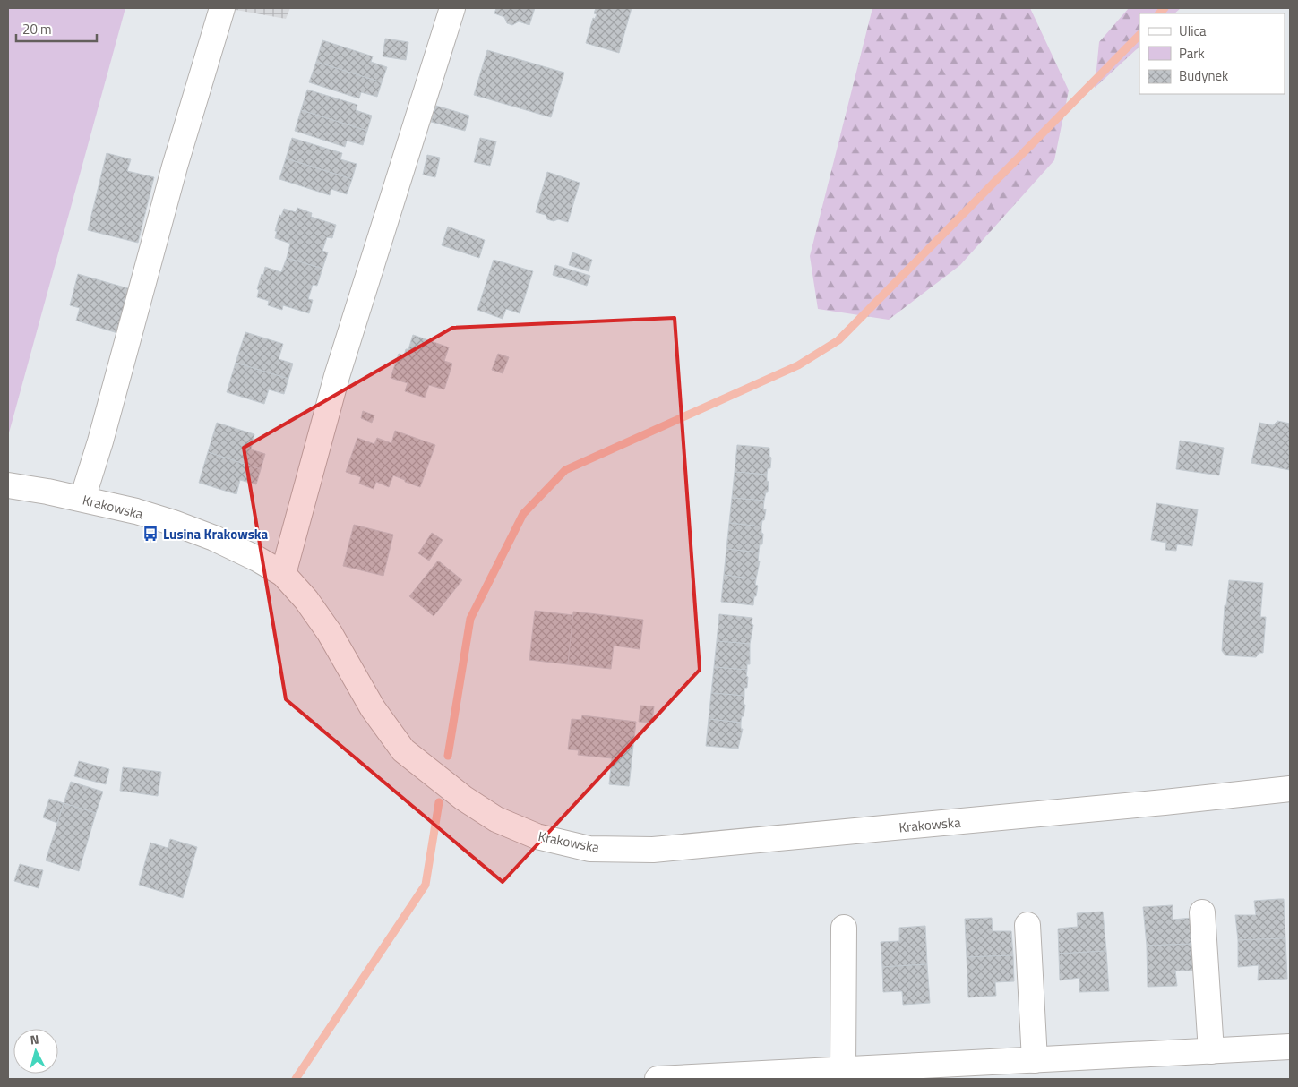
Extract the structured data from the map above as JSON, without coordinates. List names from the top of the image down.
{
  "streets": {
    "street": ["Krakowska"]
  },
  "places": {
    "bus stop": ["Lusina Krakowska"]
  },
  "legend": ["Ulica", "Park", "Budynek"],
  "scale_bar": "20 m",
  "north": "top"
}
